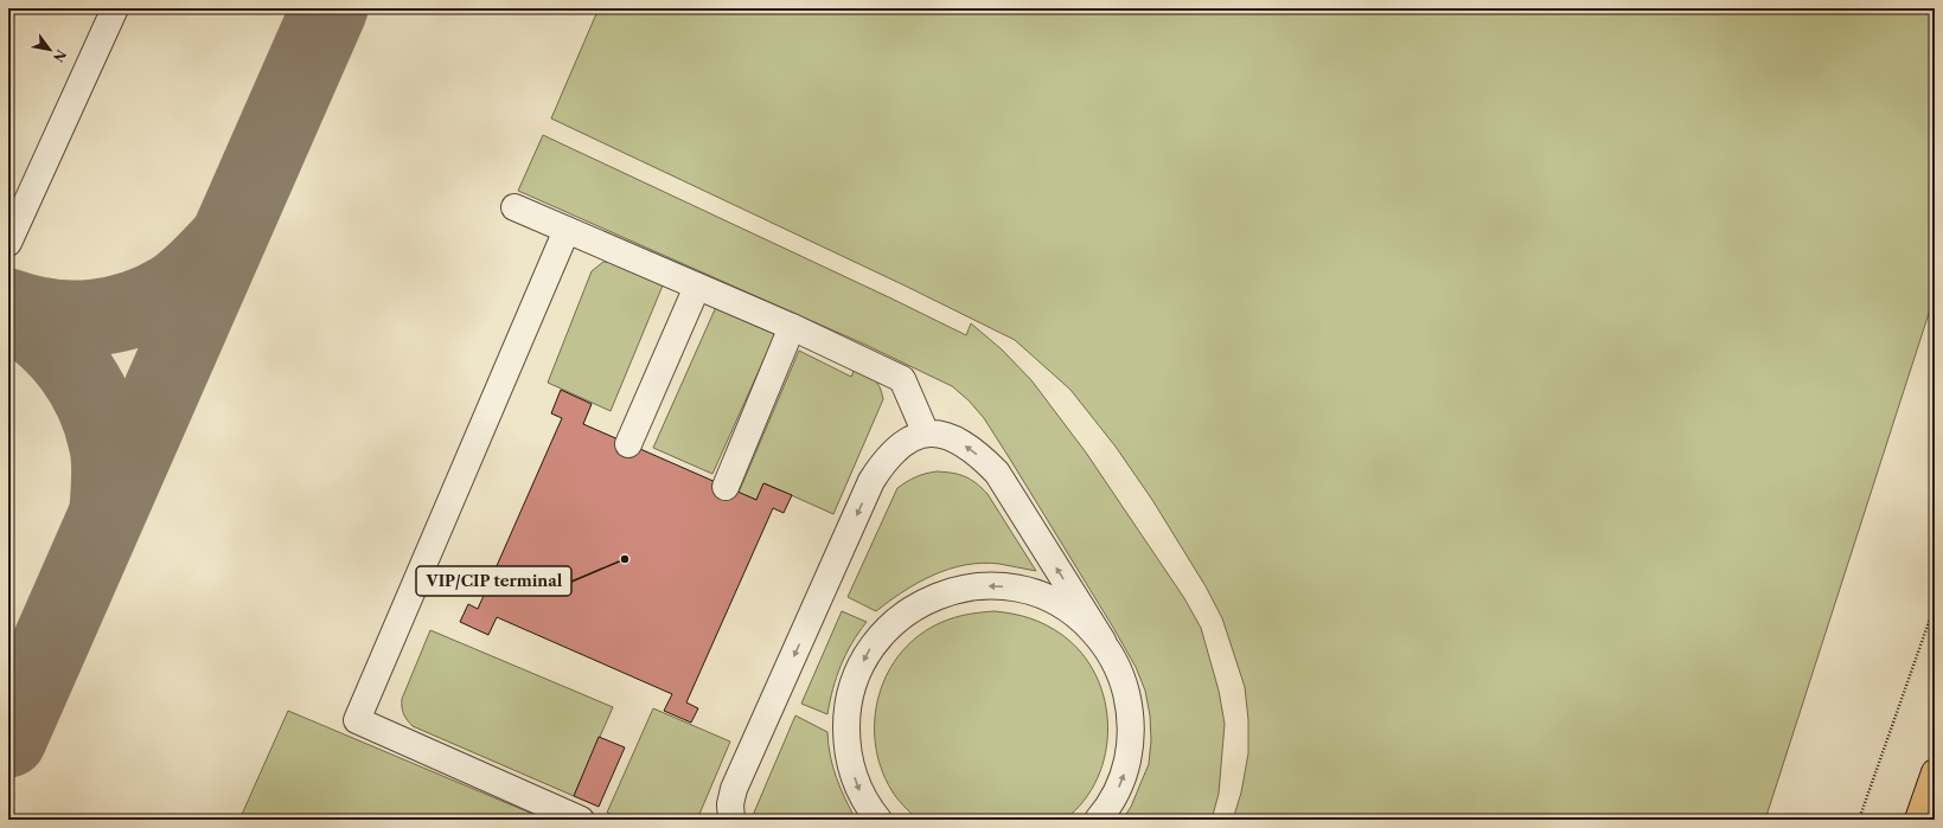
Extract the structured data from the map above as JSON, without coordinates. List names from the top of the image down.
{
  "places": ["VIP/CIP terminal"],
  "north": "bottom right"
}
